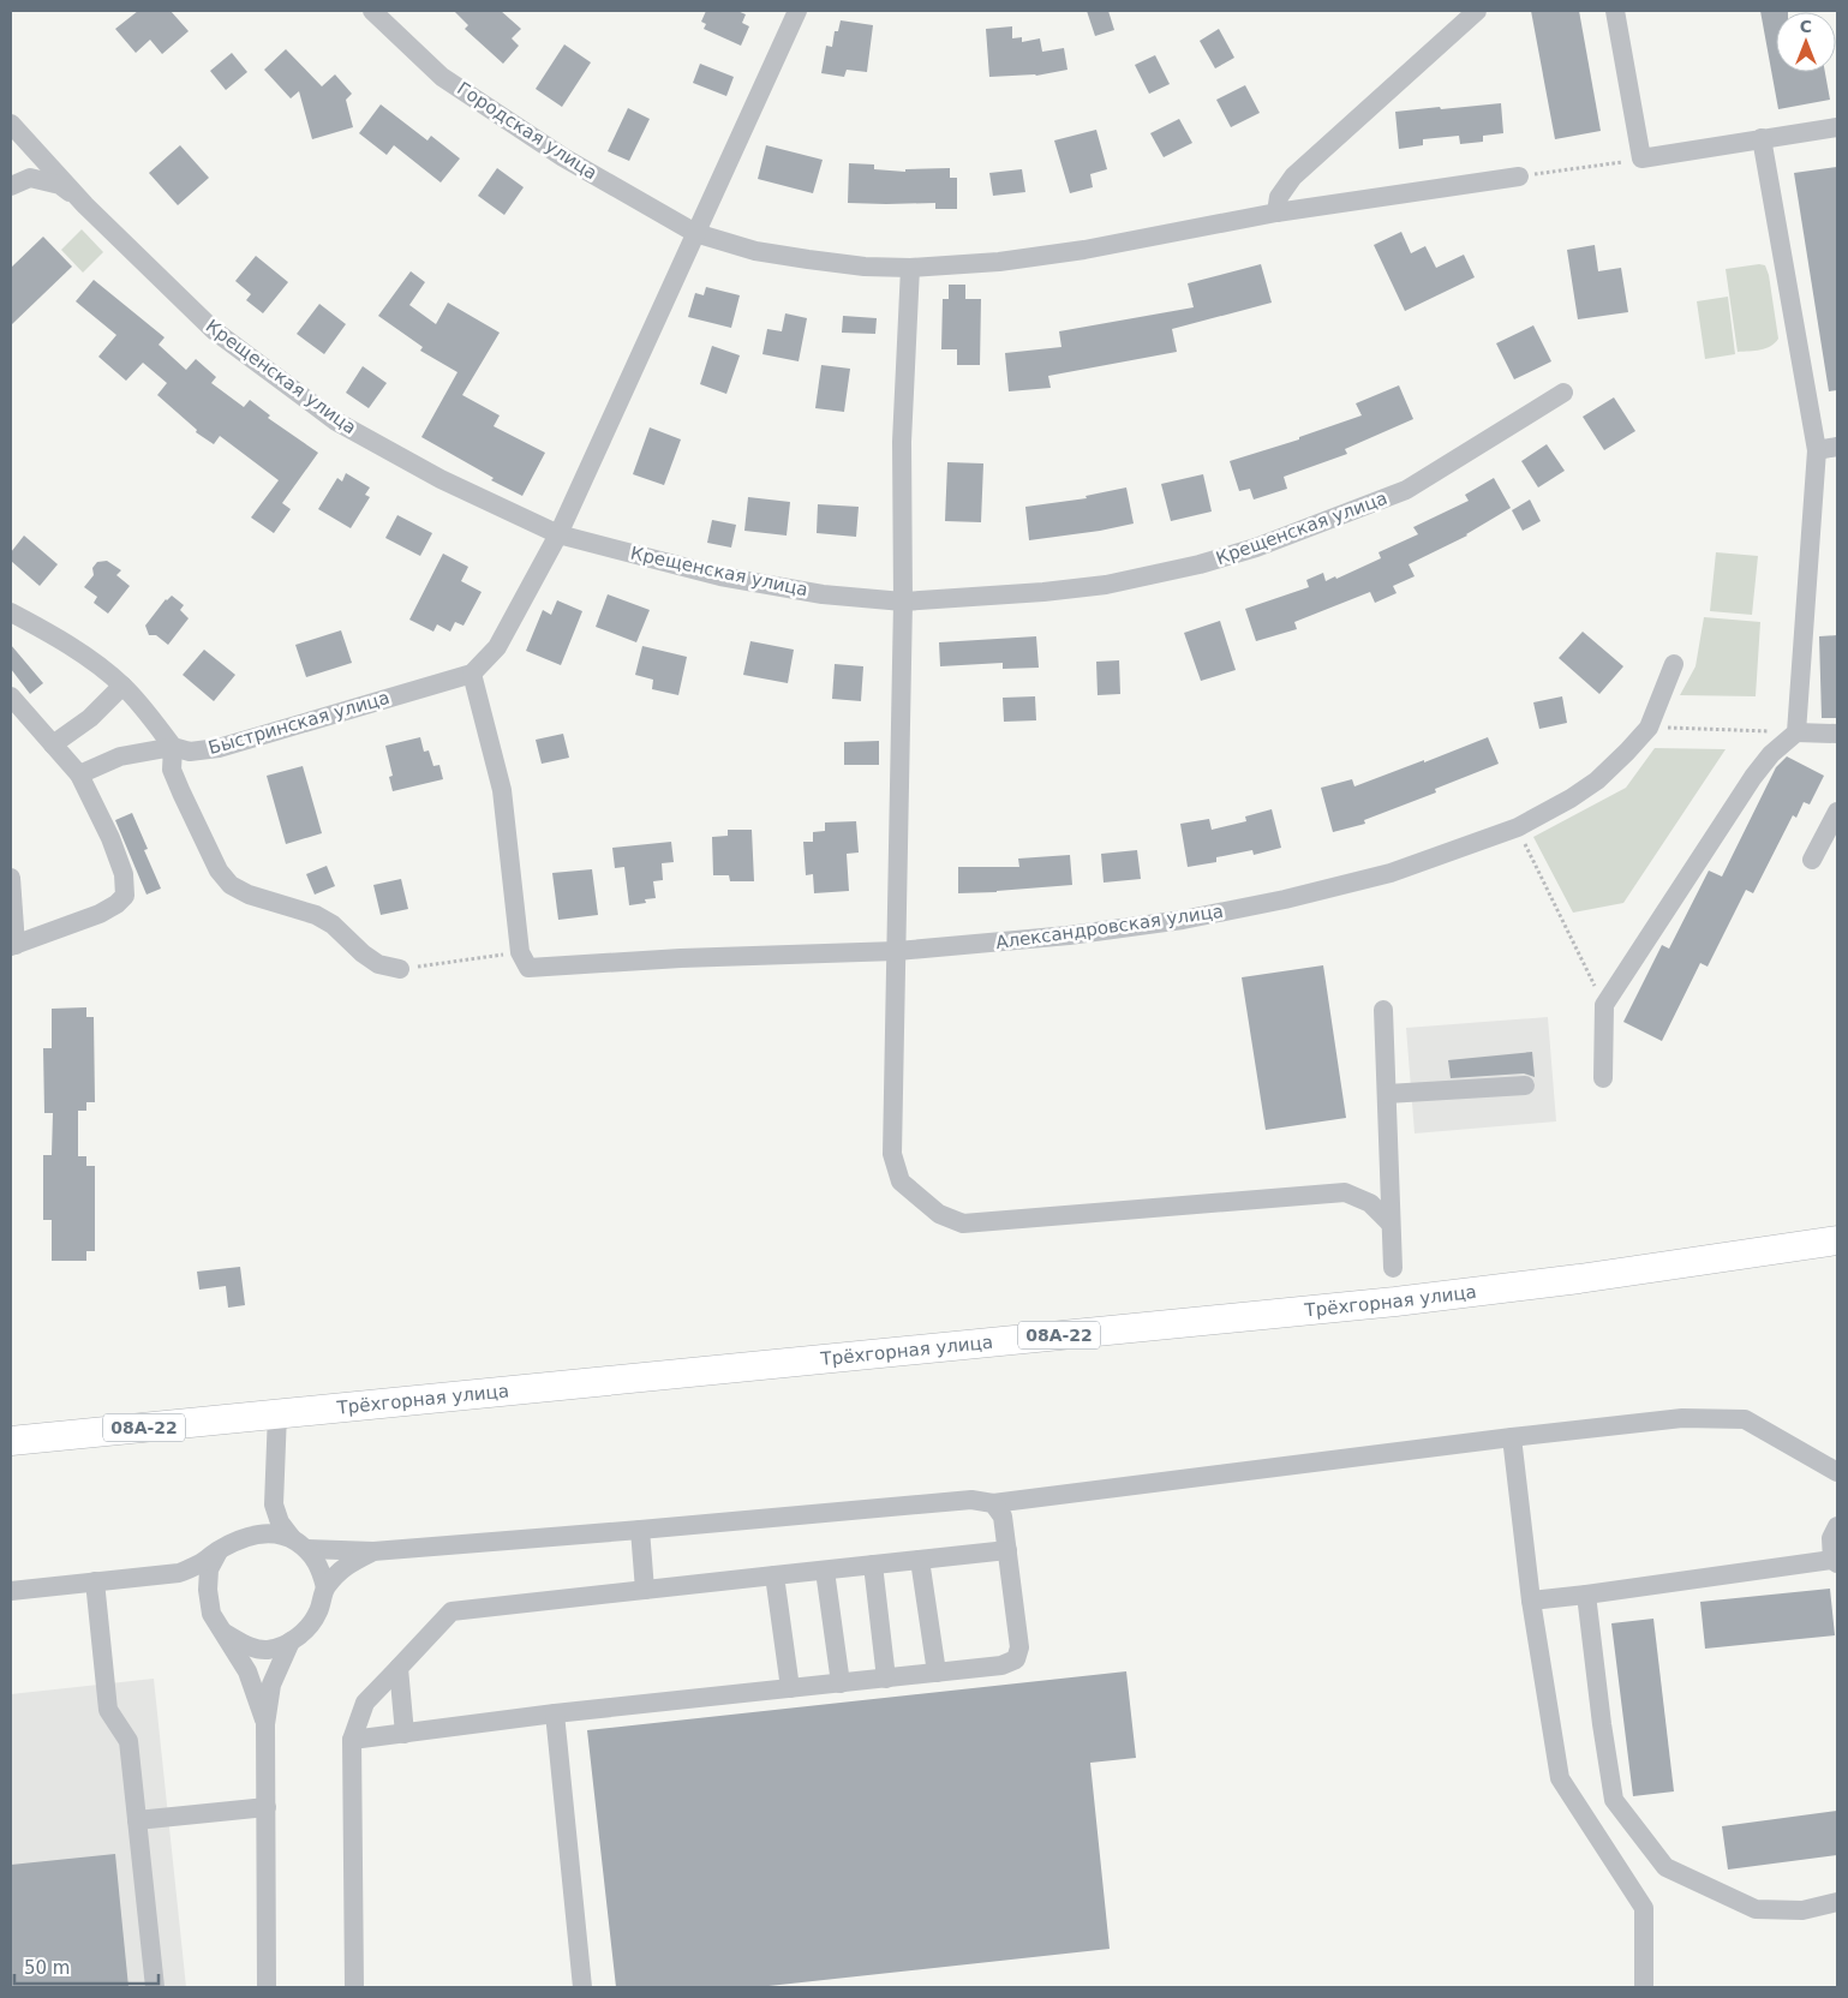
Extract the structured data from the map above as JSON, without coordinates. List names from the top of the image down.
{
  "streets": {
    "highway": ["Трёхгорная улица", "08А-22"],
    "street": [
      "Городская улица",
      "Крещенская улица",
      "Быстринская улица",
      "Александровская улица"
    ]
  },
  "crossings": [
    ["Городская улица", "Быстринская улица"],
    ["Крещенская улица", "Быстринская улица"]
  ],
  "scale_bar": "50 m",
  "north": "top"
}
